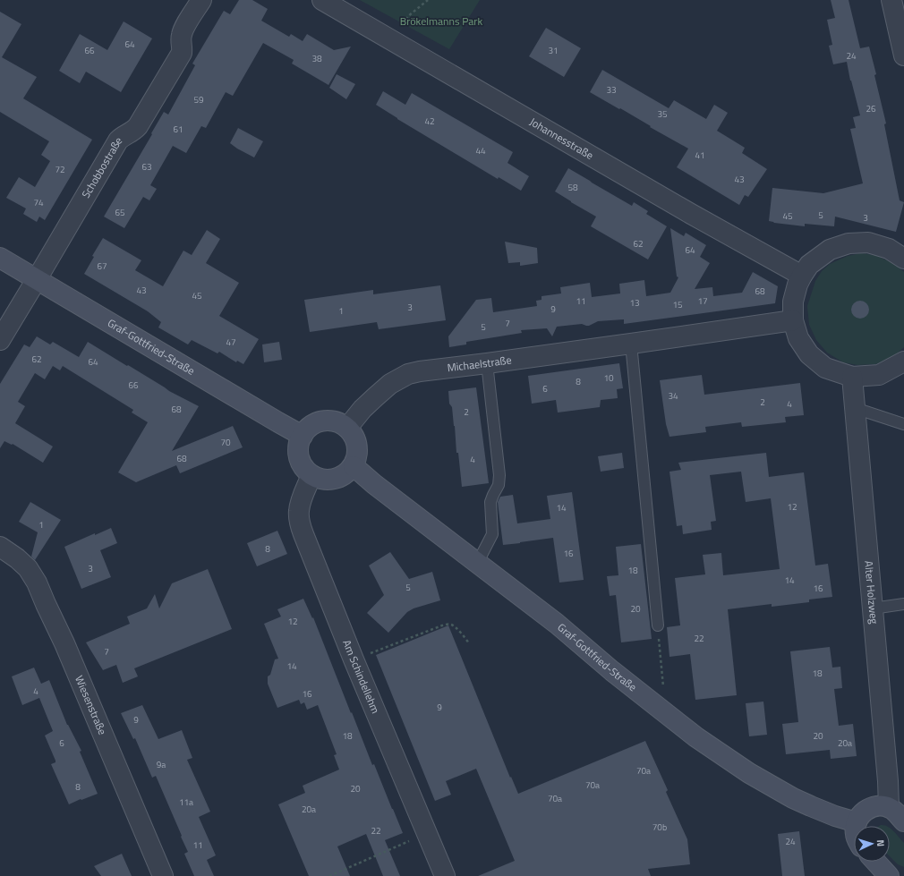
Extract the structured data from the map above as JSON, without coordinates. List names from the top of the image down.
{
  "streets": {
    "street": [
      "Johannesstraße",
      "Schobbostraße",
      "Graf-Gottfried-Straße",
      "Michaelstraße",
      "Alter Holzweg",
      "Am Schindellehm",
      "Wiesenstraße"
    ]
  },
  "crossings": [
    ["Schobbostraße", "Graf-Gottfried-Straße"],
    ["Graf-Gottfried-Straße", "Michaelstraße"],
    ["Graf-Gottfried-Straße", "Am Schindellehm"],
    ["Michaelstraße", "Am Schindellehm"]
  ],
  "parks": ["Brökelmanns Park"],
  "house_numbers": [
    "64",
    "66",
    "31",
    "24",
    "38",
    "33",
    "59",
    "26",
    "35",
    "42",
    "61",
    "44",
    "41",
    "63",
    "72",
    "43",
    "58",
    "74",
    "65",
    "5",
    "45",
    "3",
    "62",
    "64",
    "67",
    "43",
    "68",
    "45",
    "11",
    "17",
    "13",
    "15",
    "3",
    "9",
    "1",
    "7",
    "5",
    "47",
    "62",
    "64",
    "10",
    "8",
    "66",
    "6",
    "34",
    "2",
    "4",
    "68",
    "2",
    "70",
    "68",
    "4",
    "12",
    "14",
    "1",
    "8",
    "16",
    "3",
    "18",
    "14",
    "5",
    "16",
    "20",
    "12",
    "22",
    "7",
    "14",
    "18",
    "4",
    "16",
    "9",
    "9",
    "18",
    "20",
    "6",
    "20a",
    "9a",
    "70a",
    "70a",
    "8",
    "20",
    "70a",
    "11a",
    "20a",
    "70b",
    "22",
    "24",
    "11"
  ],
  "north": "right"
}
